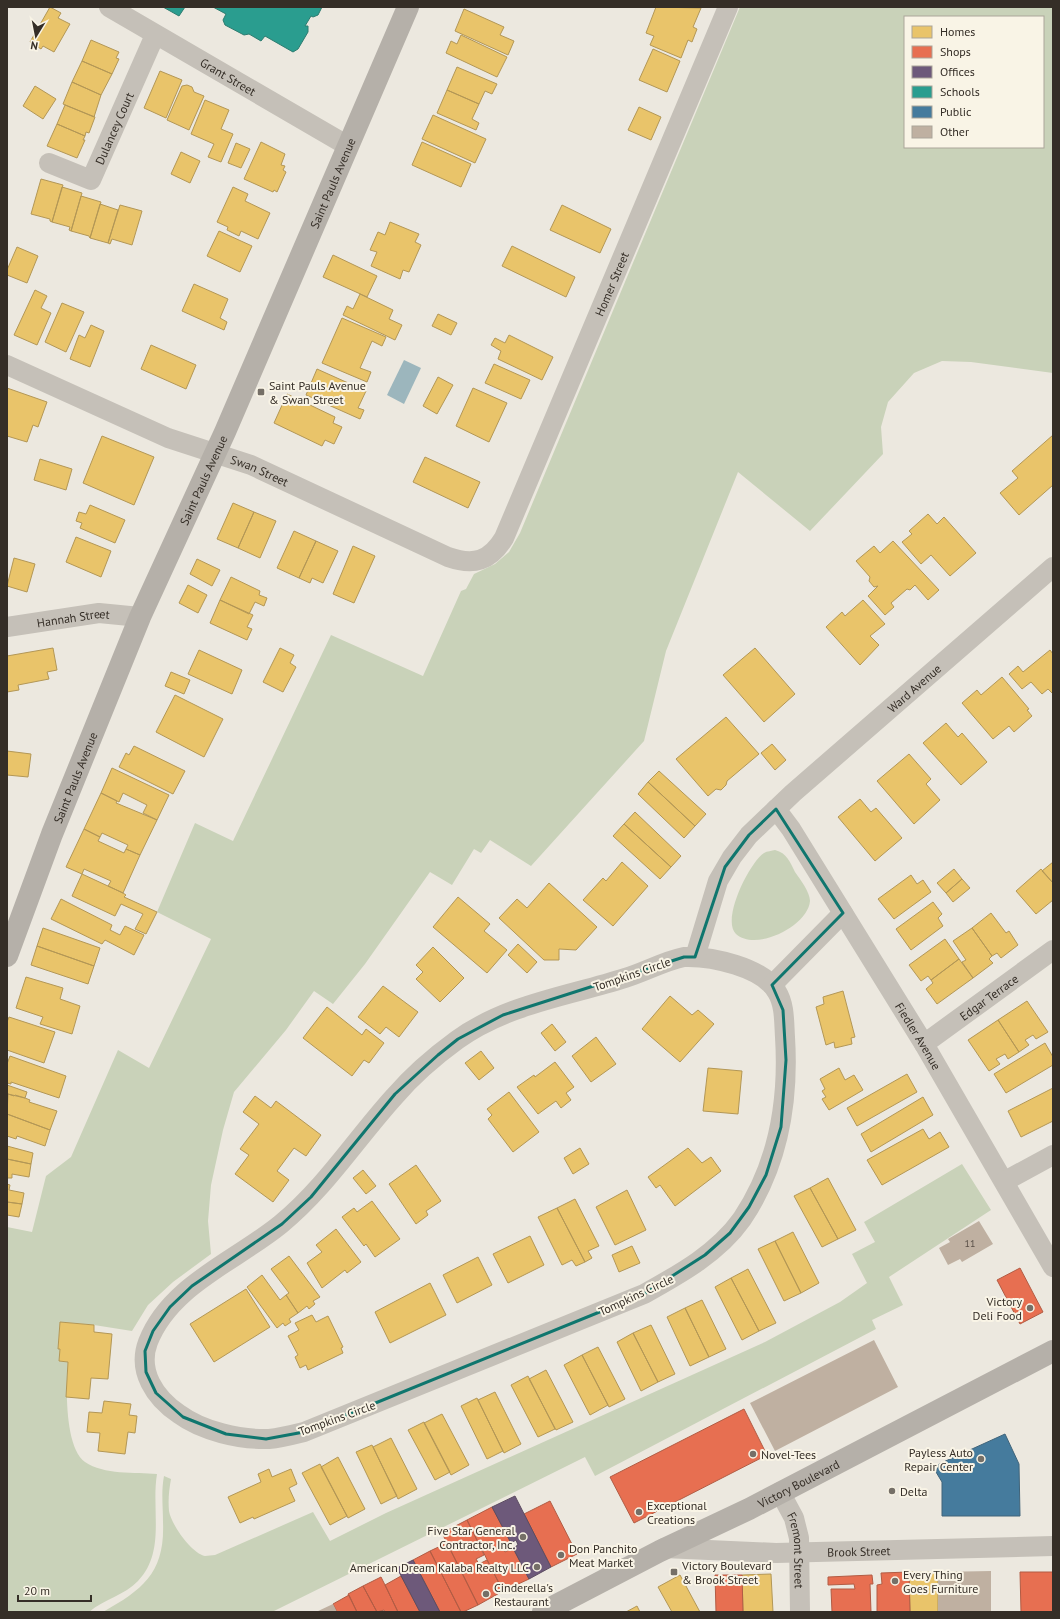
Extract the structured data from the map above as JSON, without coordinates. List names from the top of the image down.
{
  "streets": {
    "main road": ["Saint Pauls Avenue", "Victory Boulevard"],
    "street": [
      "Grant Street",
      "Dulancey Court",
      "Homer Street",
      "Swan Street",
      "Hannah Street",
      "Ward Avenue",
      "Tompkins Circle",
      "Edgar Terrace",
      "Fiedler Avenue",
      "Brook Street",
      "Fremont Street"
    ]
  },
  "crossings": [
    ["Grant Street", "Dulancey Court"],
    ["Grant Street", "Saint Pauls Avenue"],
    ["Saint Pauls Avenue", "Swan Street"],
    ["Saint Pauls Avenue", "Hannah Street"],
    ["Homer Street", "Swan Street"],
    ["Ward Avenue", "Fiedler Avenue"],
    ["Edgar Terrace", "Fiedler Avenue"],
    ["Victory Boulevard", "Brook Street"],
    ["Victory Boulevard", "Fremont Street"],
    ["Brook Street", "Fremont Street"]
  ],
  "places": {
    "transit": ["Saint Pauls Avenue & Swan Street", "Victory Boulevard & Brook Street"],
    "other": [
      "Victory Deli Food",
      "Novel-Tees",
      "Payless Auto Repair Center",
      "Delta",
      "Exceptional Creations",
      "Five Star General Contractor, Inc.",
      "Don Panchito Meat Market",
      "American Dream Kalaba Realty LLC",
      "Every Thing Goes Furniture",
      "Cinderella's Restaurant"
    ]
  },
  "house_numbers": ["11"],
  "legend": [
    "Homes",
    "Shops",
    "Offices",
    "Schools",
    "Public",
    "Other"
  ],
  "scale_bar": "20 m",
  "north": "bottom"
}
